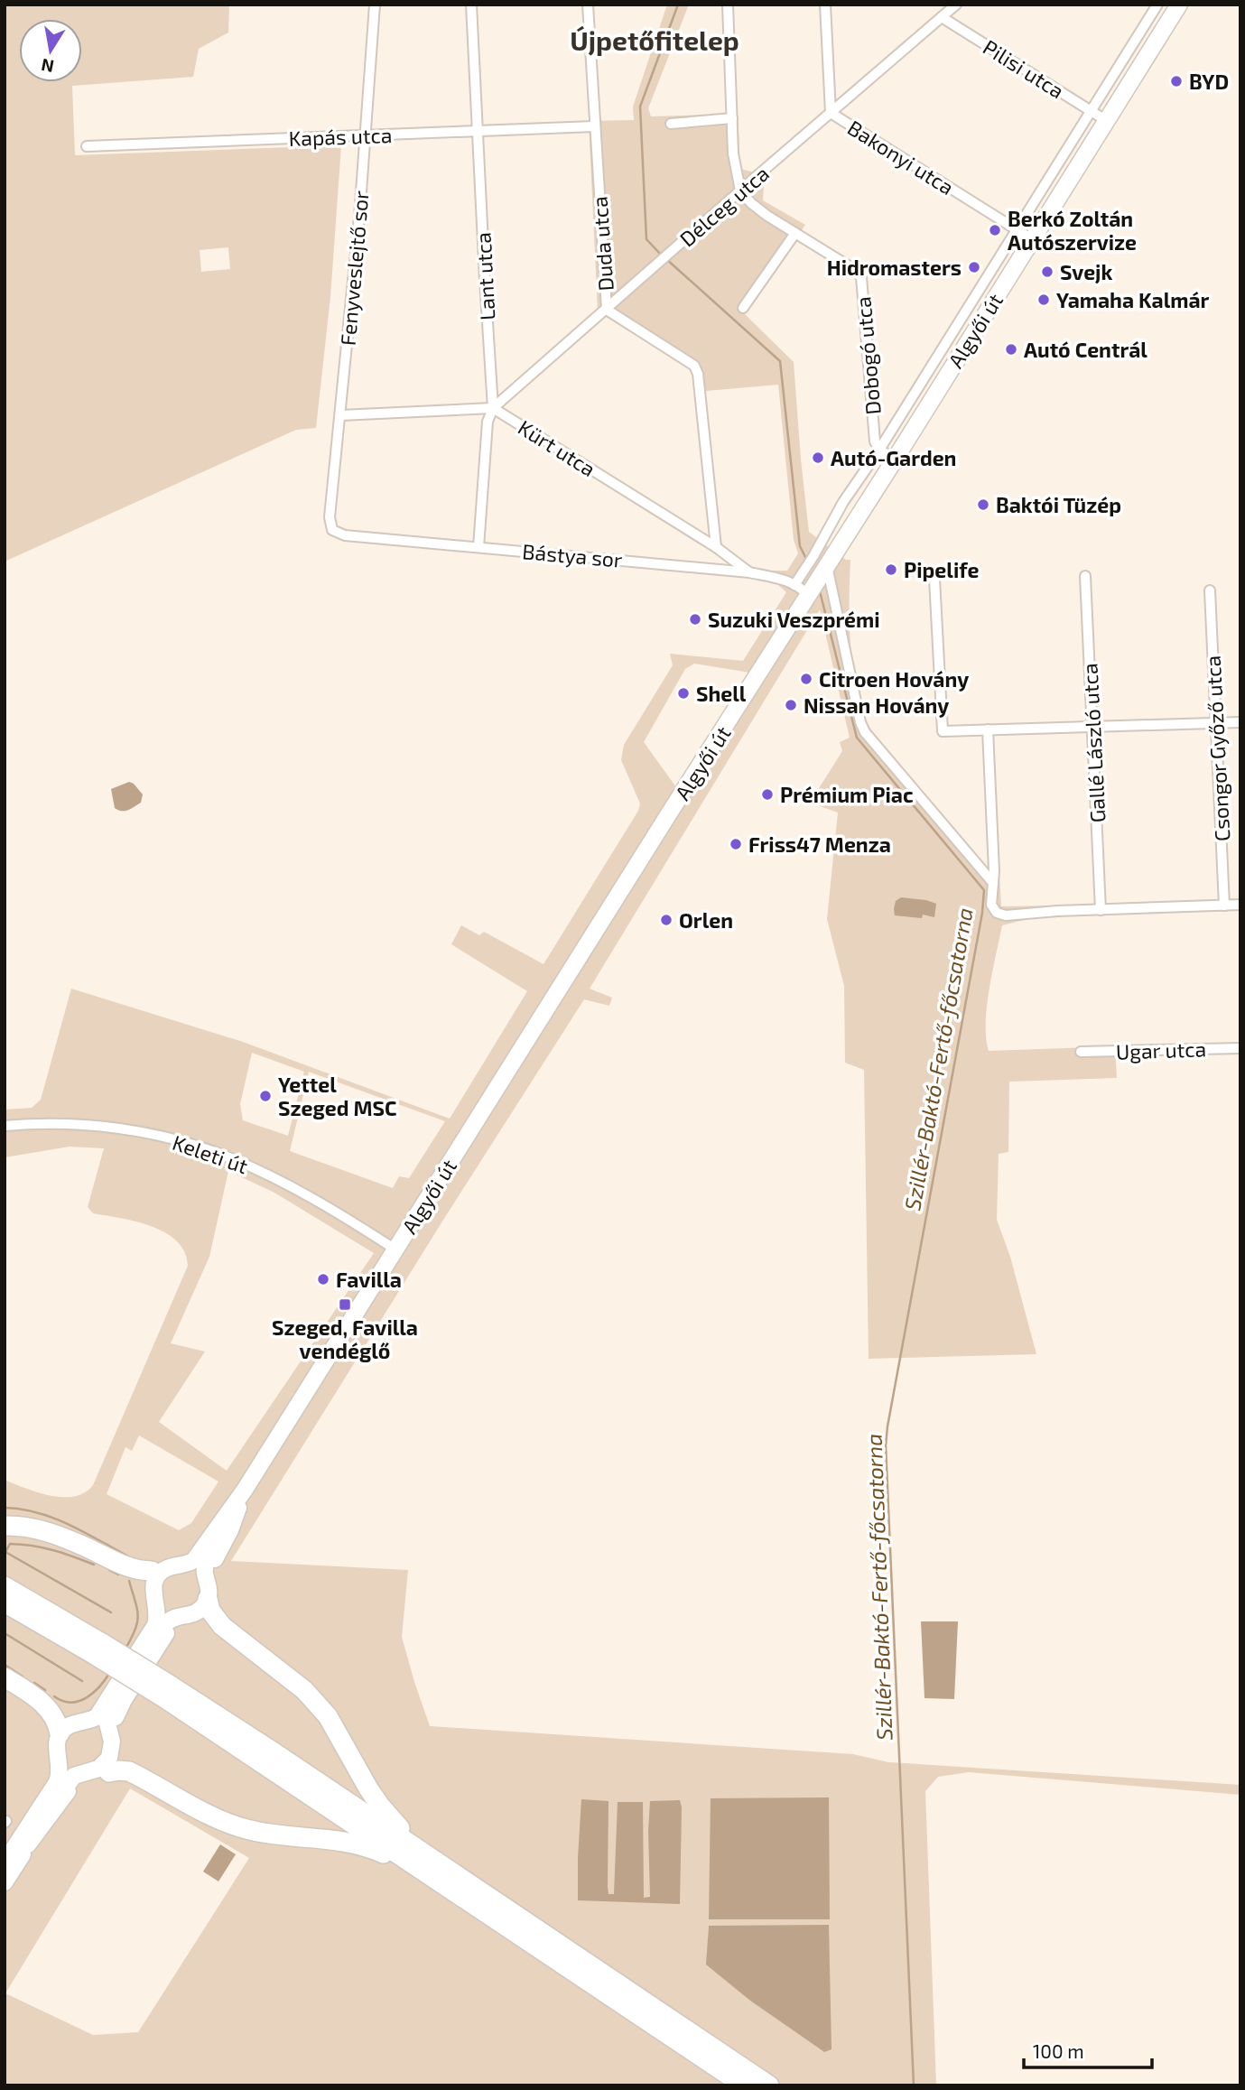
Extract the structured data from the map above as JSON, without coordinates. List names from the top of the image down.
{
  "streets": {
    "main road": ["Algyői út"],
    "street": [
      "Pilisi utca",
      "Kapás utca",
      "Bakonyi utca",
      "Délceg utca",
      "Duda utca",
      "Fenyveslejtő sor",
      "Lant utca",
      "Dobogó utca",
      "Kürt utca",
      "Bástya sor",
      "Gallé László utca",
      "Csongor Győző utca",
      "Ugar utca",
      "Keleti út"
    ]
  },
  "crossings": [
    ["Pilisi utca", "Délceg utca"],
    ["Pilisi utca", "Algyői út"],
    ["Kapás utca", "Duda utca"],
    ["Kapás utca", "Fenyveslejtő sor"],
    ["Kapás utca", "Lant utca"],
    ["Bakonyi utca", "Délceg utca"],
    ["Bakonyi utca", "Algyői út"],
    ["Délceg utca", "Duda utca"],
    ["Délceg utca", "Lant utca"],
    ["Délceg utca", "Dobogó utca"],
    ["Délceg utca", "Kürt utca"],
    ["Duda utca", "Kürt utca"],
    ["Duda utca", "Bástya sor"],
    ["Fenyveslejtő sor", "Bástya sor"],
    ["Lant utca", "Kürt utca"],
    ["Lant utca", "Bástya sor"],
    ["Algyői út", "Dobogó utca"],
    ["Algyői út", "Bástya sor"],
    ["Algyői út", "Keleti út"],
    ["Kürt utca", "Bástya sor"]
  ],
  "districts": ["Újpetőfitelep"],
  "water": ["Szillér-Baktó-Fertő-főcsatorna"],
  "places": {
    "other": [
      "BYD",
      "Berkó Zoltán Autószervize",
      "Hidromasters",
      "Svejk",
      "Yamaha Kalmár",
      "Autó Centrál",
      "Autó-Garden",
      "Baktói Tüzép",
      "Pipelife",
      "Suzuki Veszprémi",
      "Citroen Hovány",
      "Shell",
      "Nissan Hovány",
      "Prémium Piac",
      "Friss47 Menza",
      "Orlen",
      "Yettel Szeged MSC",
      "Favilla"
    ],
    "transit": ["Szeged, Favilla vendéglő"]
  },
  "scale_bar": "100 m",
  "north": "bottom"
}
